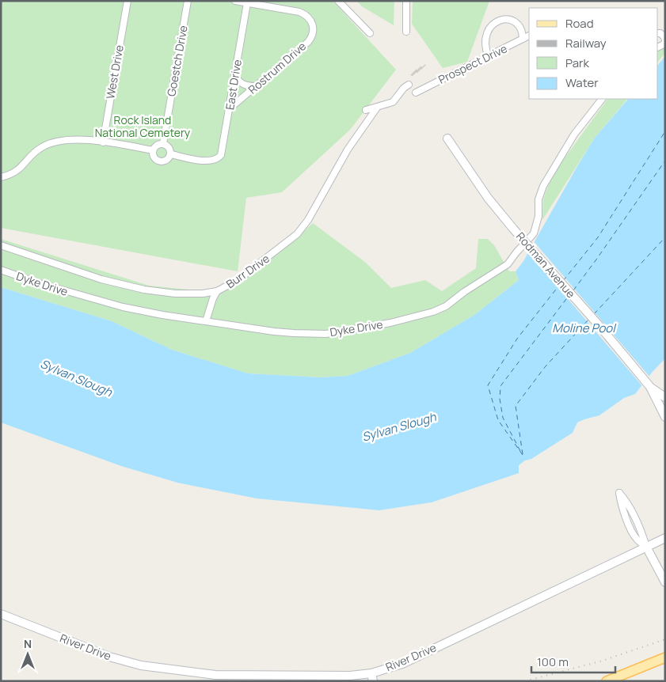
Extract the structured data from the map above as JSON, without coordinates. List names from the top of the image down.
{
  "streets": {
    "main road": ["Rodman Avenue", "River Drive"],
    "street": [
      "Goestch Drive",
      "Prospect Drive",
      "Rostrum Drive",
      "West Drive",
      "East Drive",
      "Burr Drive",
      "Dyke Drive"
    ]
  },
  "crossings": [
    ["Goestch Drive", "East Drive"],
    ["Rostrum Drive", "East Drive"]
  ],
  "water": ["Moline Pool", "Sylvan Slough"],
  "parks": ["Rock Island National Cemetery"],
  "legend": [
    "Road",
    "Railway",
    "Park",
    "Water"
  ],
  "scale_bar": "100 m",
  "north": "top"
}
